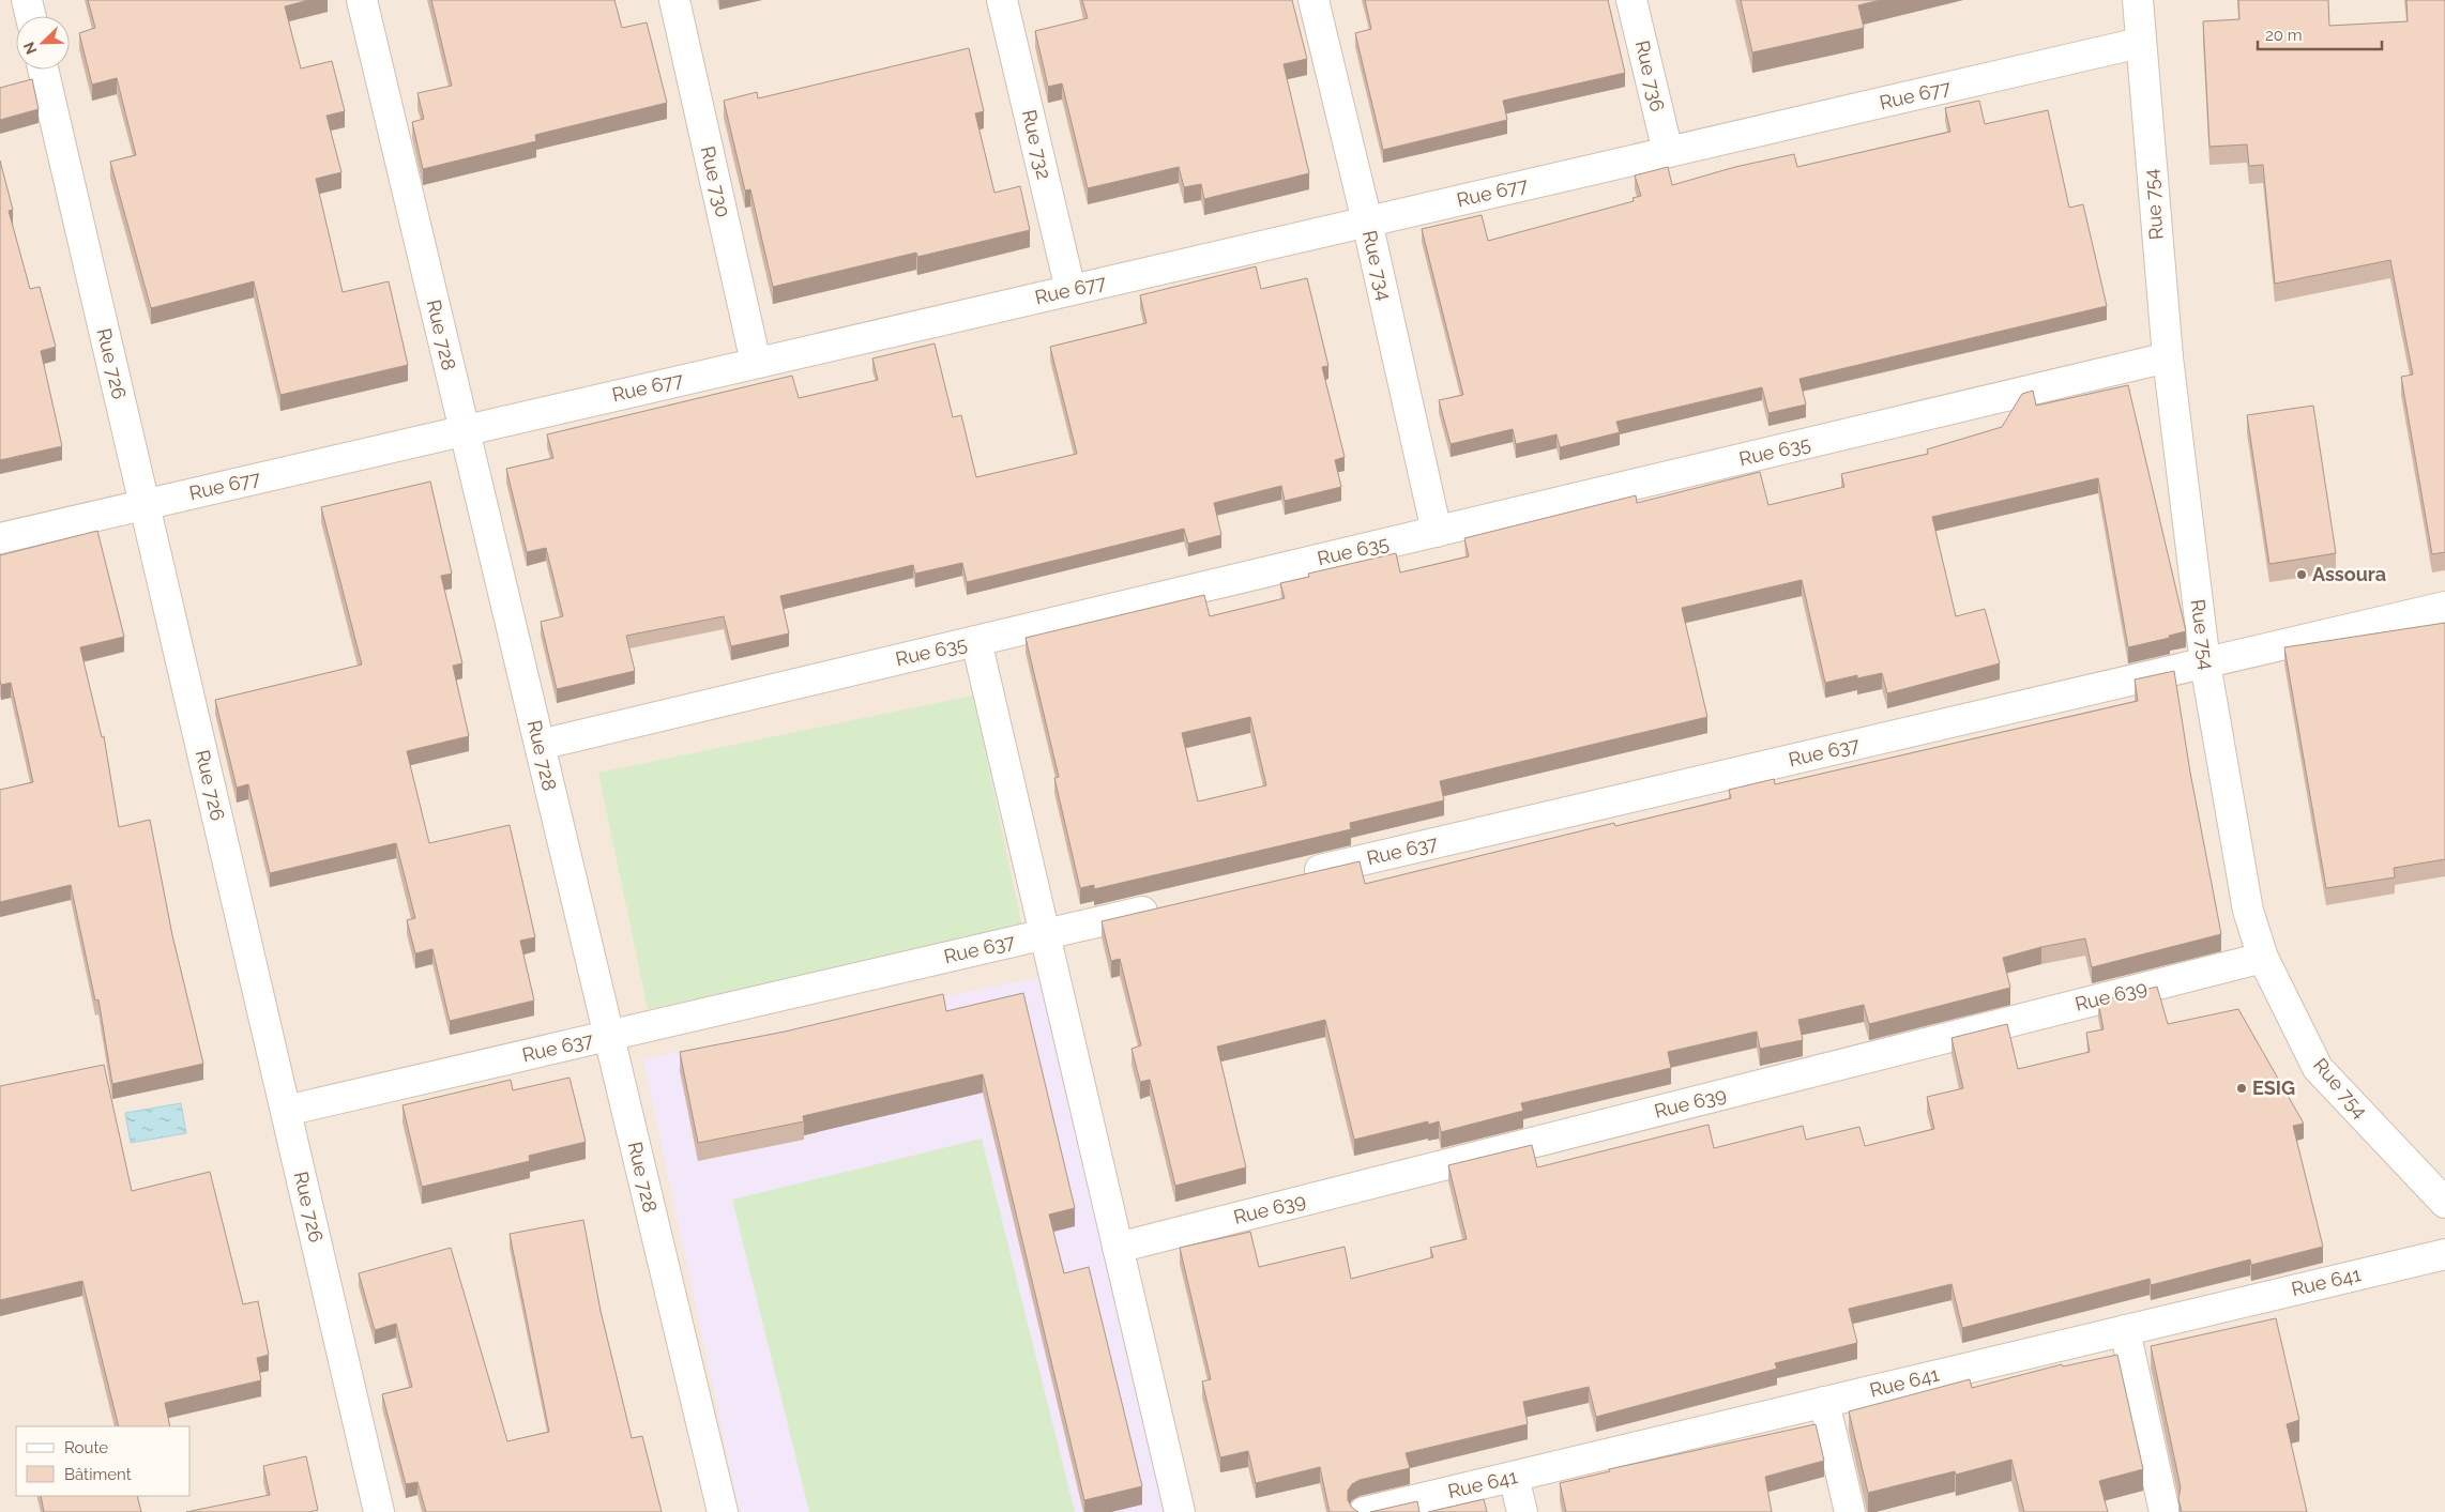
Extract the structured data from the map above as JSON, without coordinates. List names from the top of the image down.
{
  "streets": {
    "street": [
      "Rue 736",
      "Rue 677",
      "Rue 732",
      "Rue 730",
      "Rue 754",
      "Rue 734",
      "Rue 728",
      "Rue 726",
      "Rue 635",
      "Rue 637",
      "Rue 639",
      "Rue 641"
    ]
  },
  "crossings": [
    ["Rue 736", "Rue 677"],
    ["Rue 677", "Rue 732"],
    ["Rue 677", "Rue 730"],
    ["Rue 677", "Rue 754"],
    ["Rue 677", "Rue 734"],
    ["Rue 677", "Rue 728"],
    ["Rue 677", "Rue 726"],
    ["Rue 754", "Rue 635"],
    ["Rue 754", "Rue 637"],
    ["Rue 754", "Rue 639"],
    ["Rue 734", "Rue 635"],
    ["Rue 728", "Rue 635"],
    ["Rue 728", "Rue 637"],
    ["Rue 726", "Rue 637"]
  ],
  "places": ["Assoura", "ESIG"],
  "legend": ["Route", "Bâtiment"],
  "scale_bar": "20 m",
  "north": "bottom left"
}
